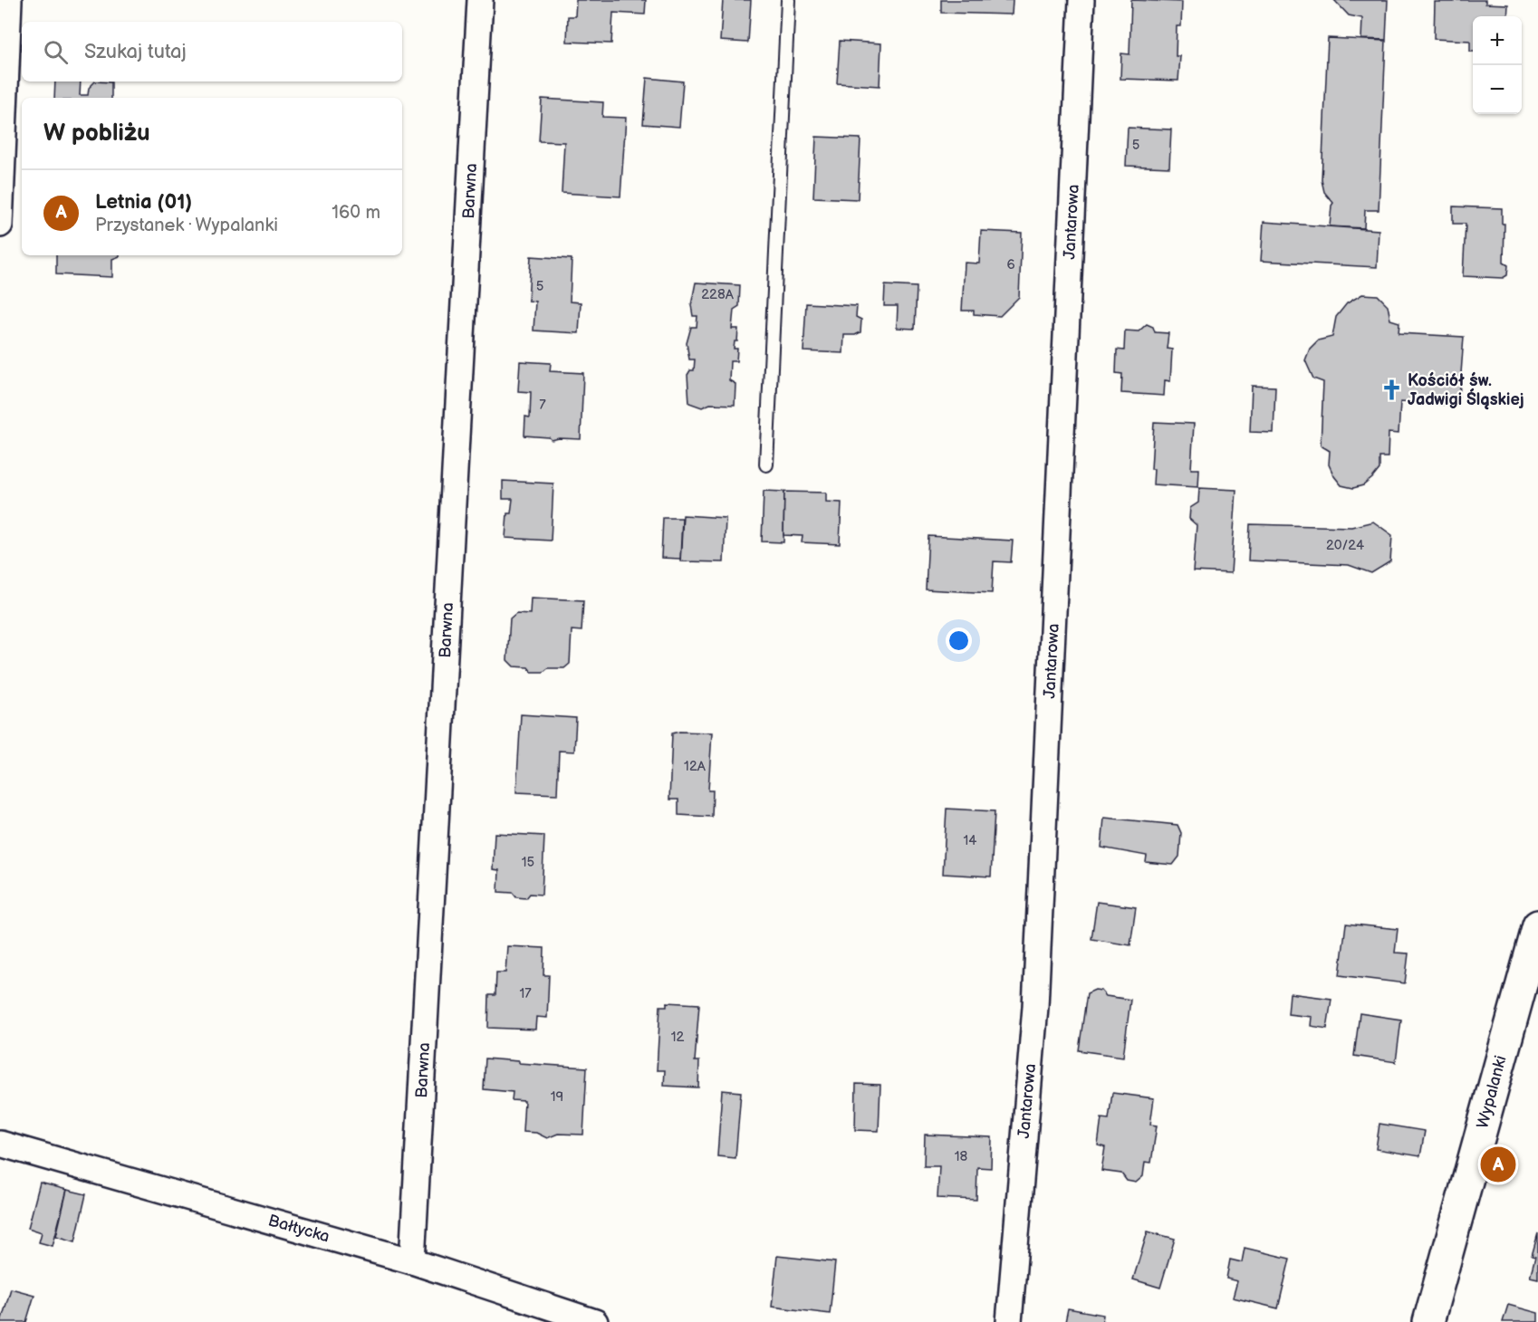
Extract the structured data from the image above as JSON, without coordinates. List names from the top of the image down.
{
  "streets": {
    "street": [
      "Barwna",
      "Jantarowa",
      "Wypalanki",
      "Bałtycka"
    ]
  },
  "crossings": [
    ["Barwna", "Bałtycka"]
  ],
  "places": {
    "church": ["Kościół św. Jadwigi Śląskiej"]
  },
  "house_numbers": [
    "5",
    "6",
    "5",
    "228A",
    "7",
    "20/24",
    "12A",
    "14",
    "15",
    "17",
    "12",
    "19",
    "18"
  ],
  "page": {
    "map_buttons": ["+", "−"],
    "search": "Szukaj tutaj",
    "heading": "W pobliżu",
    "list": [
      {
        "mark": "A",
        "name": "Letnia (01)",
        "note": "Przystanek · Wypalanki",
        "value": "160 m"
      }
    ],
    "pins": "A"
  }
}
